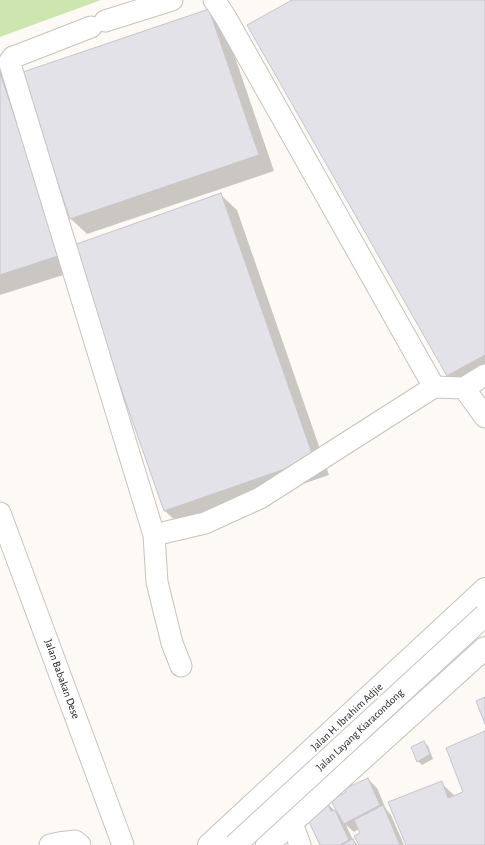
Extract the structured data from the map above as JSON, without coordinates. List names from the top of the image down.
{
  "streets": {
    "main road": ["Jalan H. Ibrahim Adjie", "Jalan Layang Kiaracondong"],
    "street": ["Jalan Babakan Dese"]
  }
}
